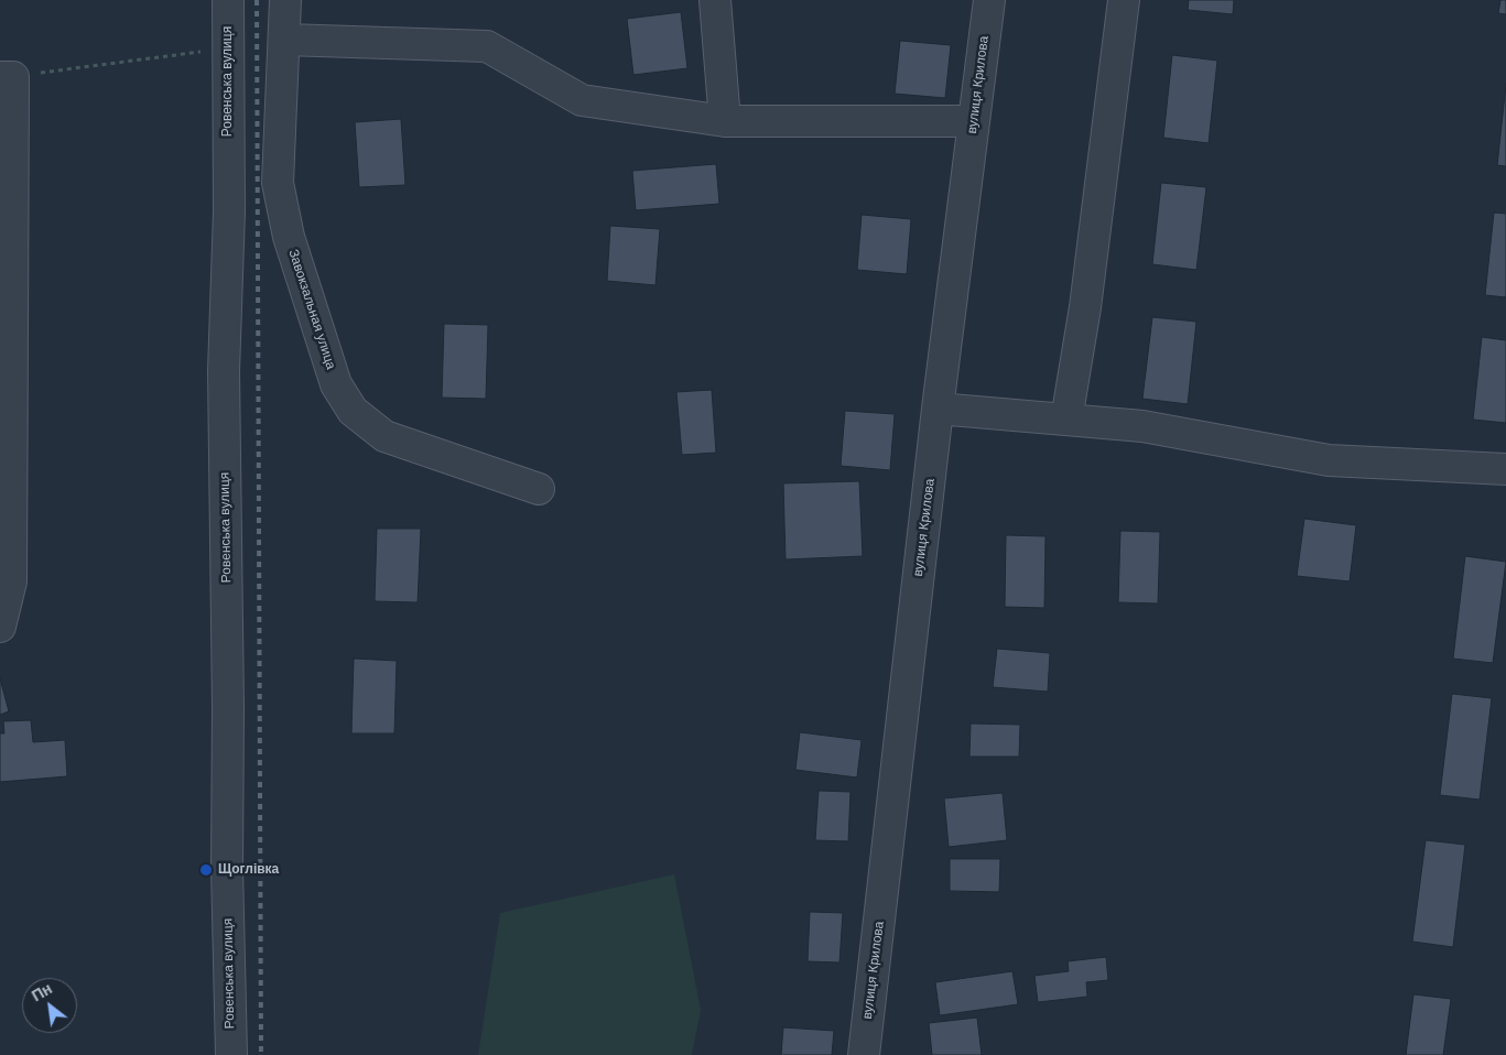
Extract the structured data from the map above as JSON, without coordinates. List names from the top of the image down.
{
  "streets": {
    "street": ["Ровенська вулиця", "вулиця Крилова", "Завокзальная улица"]
  },
  "places": ["Щоглівка"],
  "north": "top left"
}
